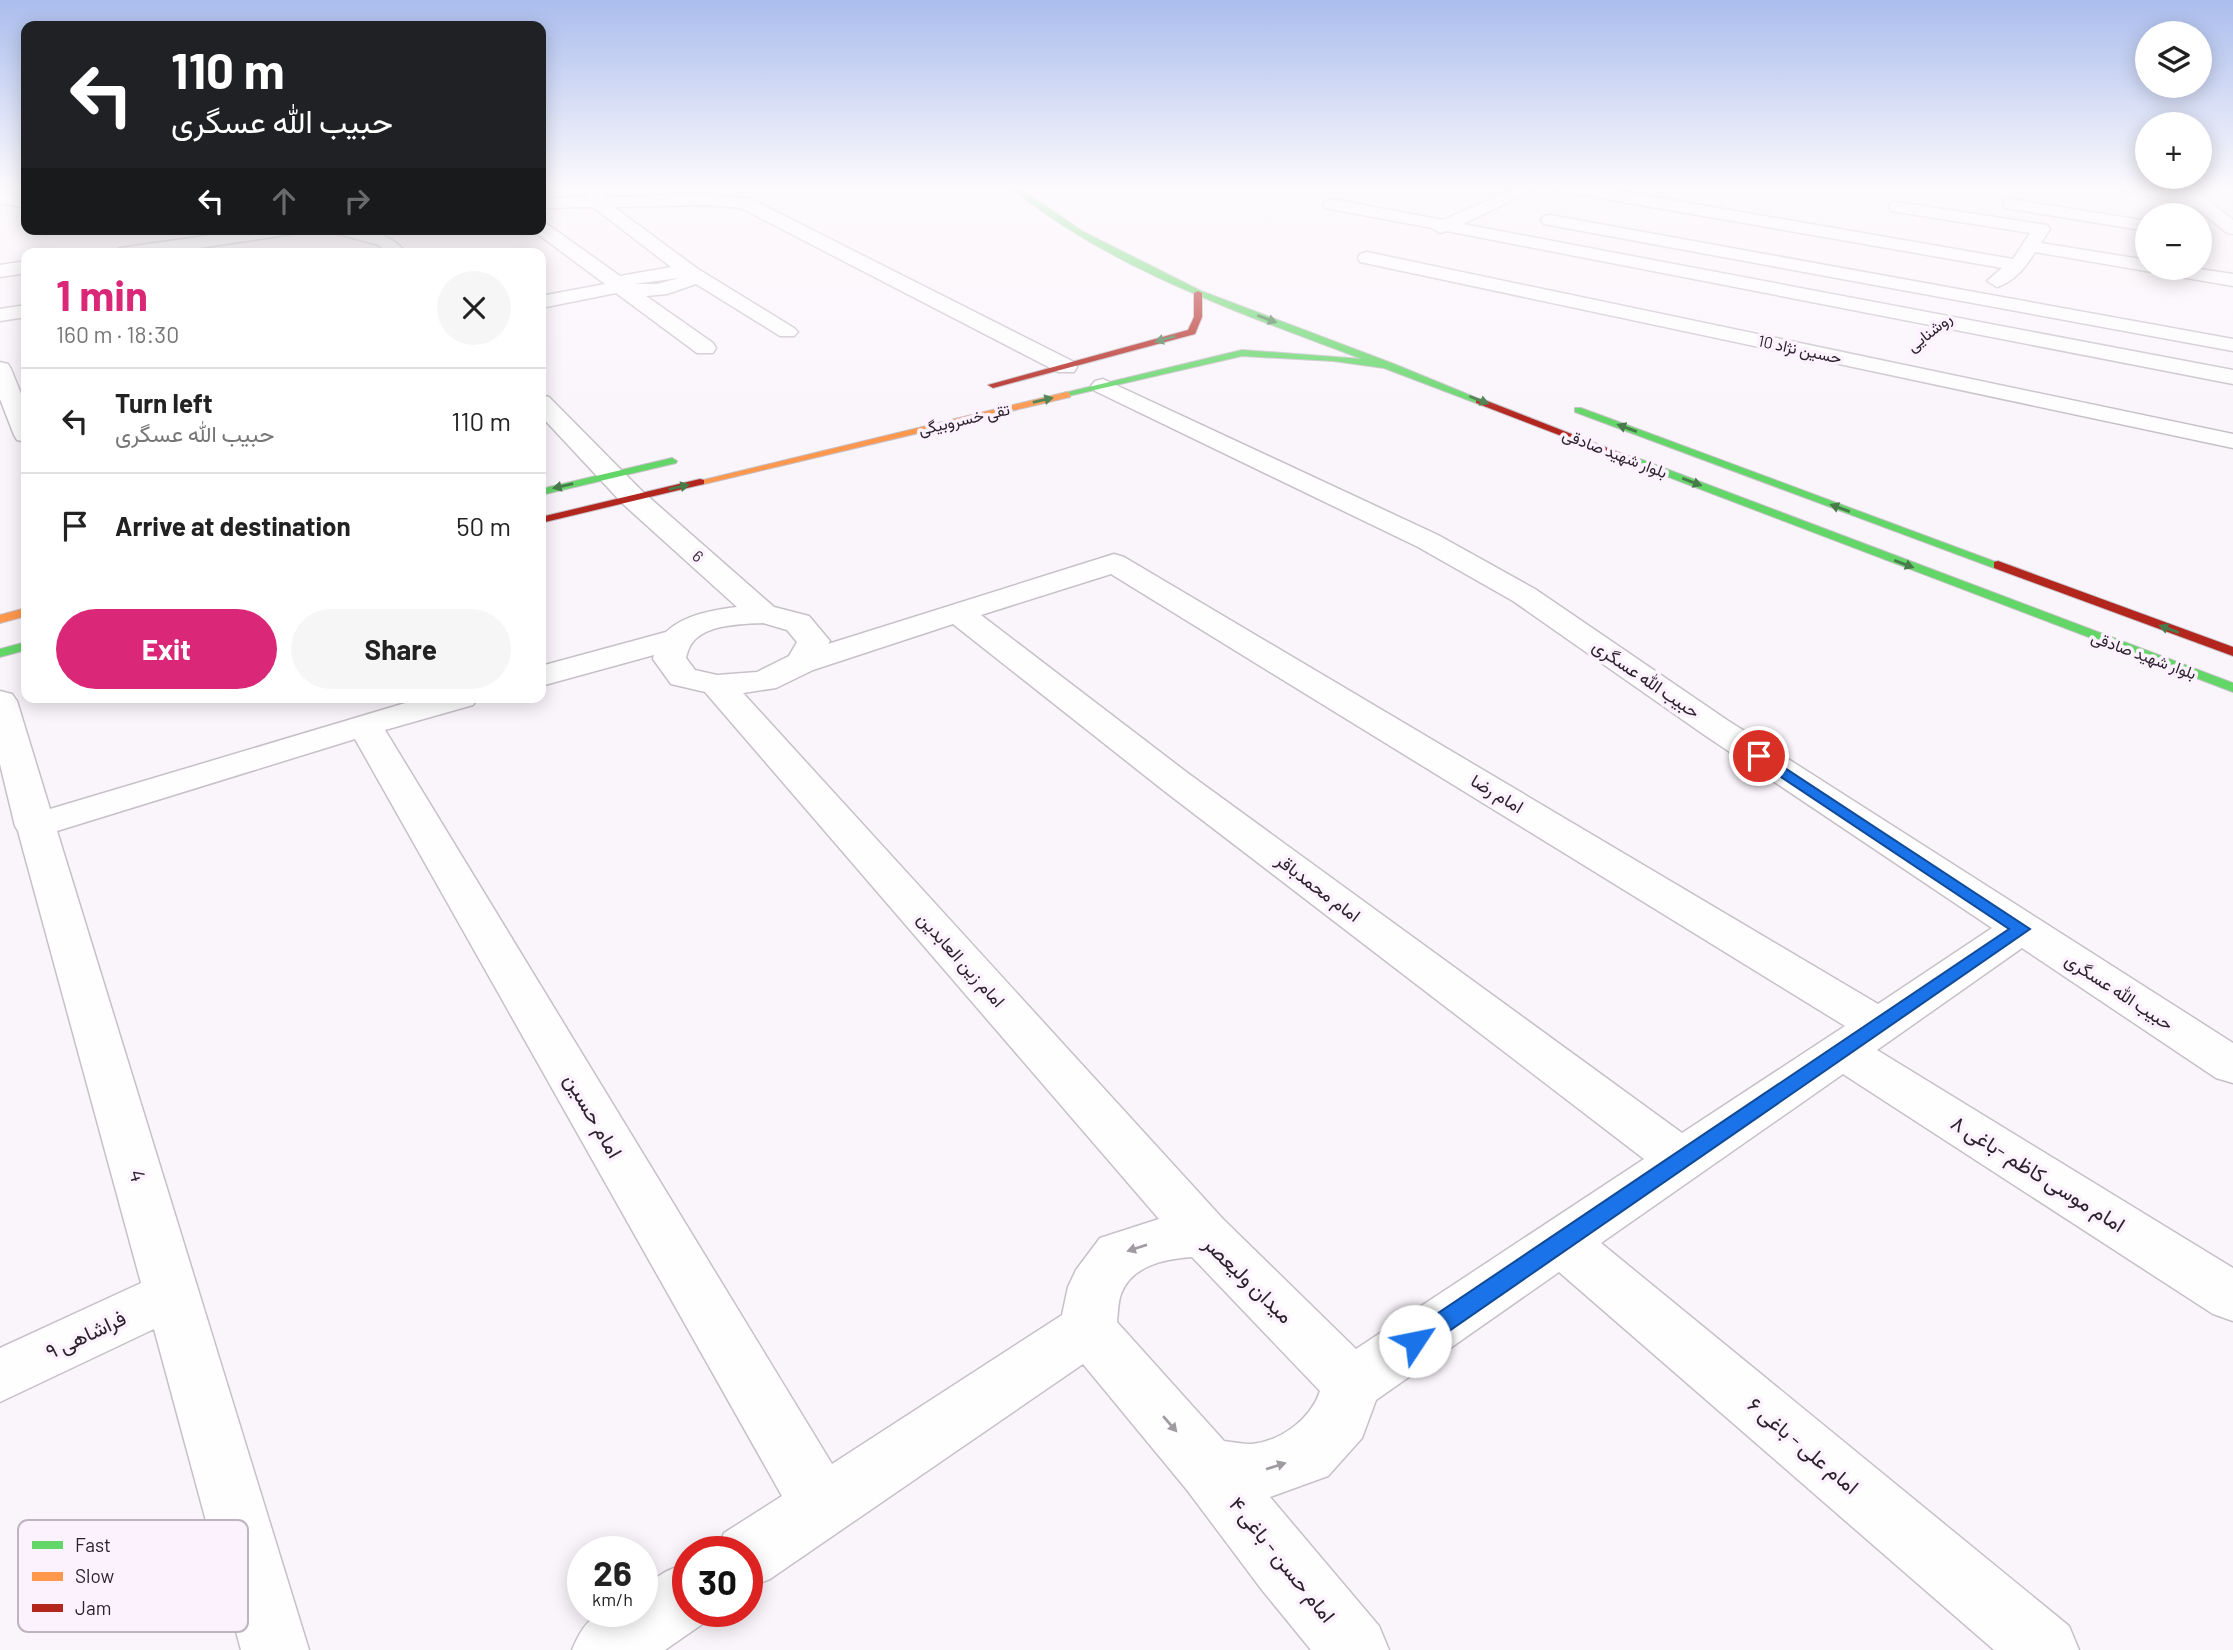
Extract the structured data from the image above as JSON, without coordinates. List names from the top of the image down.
{
  "streets": {
    "main road": ["تقی خسروبیگی", "بلوار شهید صادقی"],
    "street": [
      "روشنایی",
      "حسین نژاد 10",
      "6",
      "حبیب الله عسگری",
      "امام رضا",
      "امام محمدباقر",
      "امام زین العابدین",
      "امام حسین",
      "امام موسی کاظم -باغی ۸",
      "4",
      "میدان ولیعصر",
      "فراشاهی ۹",
      "امام علی - باغی ۶",
      "امام حسن - باغی ۴"
    ]
  },
  "crossings": [
    ["روشنایی", "حسین نژاد 10"],
    ["تقی خسروبیگی", "بلوار شهید صادقی"],
    ["تقی خسروبیگی", "6"],
    ["تقی خسروبیگی", "حبیب الله عسگری"],
    ["امام رضا", "امام محمدباقر"],
    ["امام رضا", "امام موسی کاظم -باغی ۸"],
    ["امام زین العابدین", "میدان ولیعصر"],
    ["4", "فراشاهی ۹"]
  ],
  "one_way": ["میدان ولیعصر"],
  "legend": ["Fast", "Slow", "Jam"],
  "page": {
    "map_buttons": ["+", "−"],
    "turn": ["110 m", "حبیب الله عسگری"],
    "heading": ["1 min", "160 m · 18:30"],
    "list": [
      {
        "name": "Turn left",
        "note": "حبیب الله عسگری",
        "value": "110 m"
      },
      {
        "name": "Arrive at destination",
        "value": "50 m"
      }
    ],
    "buttons": ["Exit", "Share"],
    "speed": "26 km/h",
    "limit": "30"
  }
}
